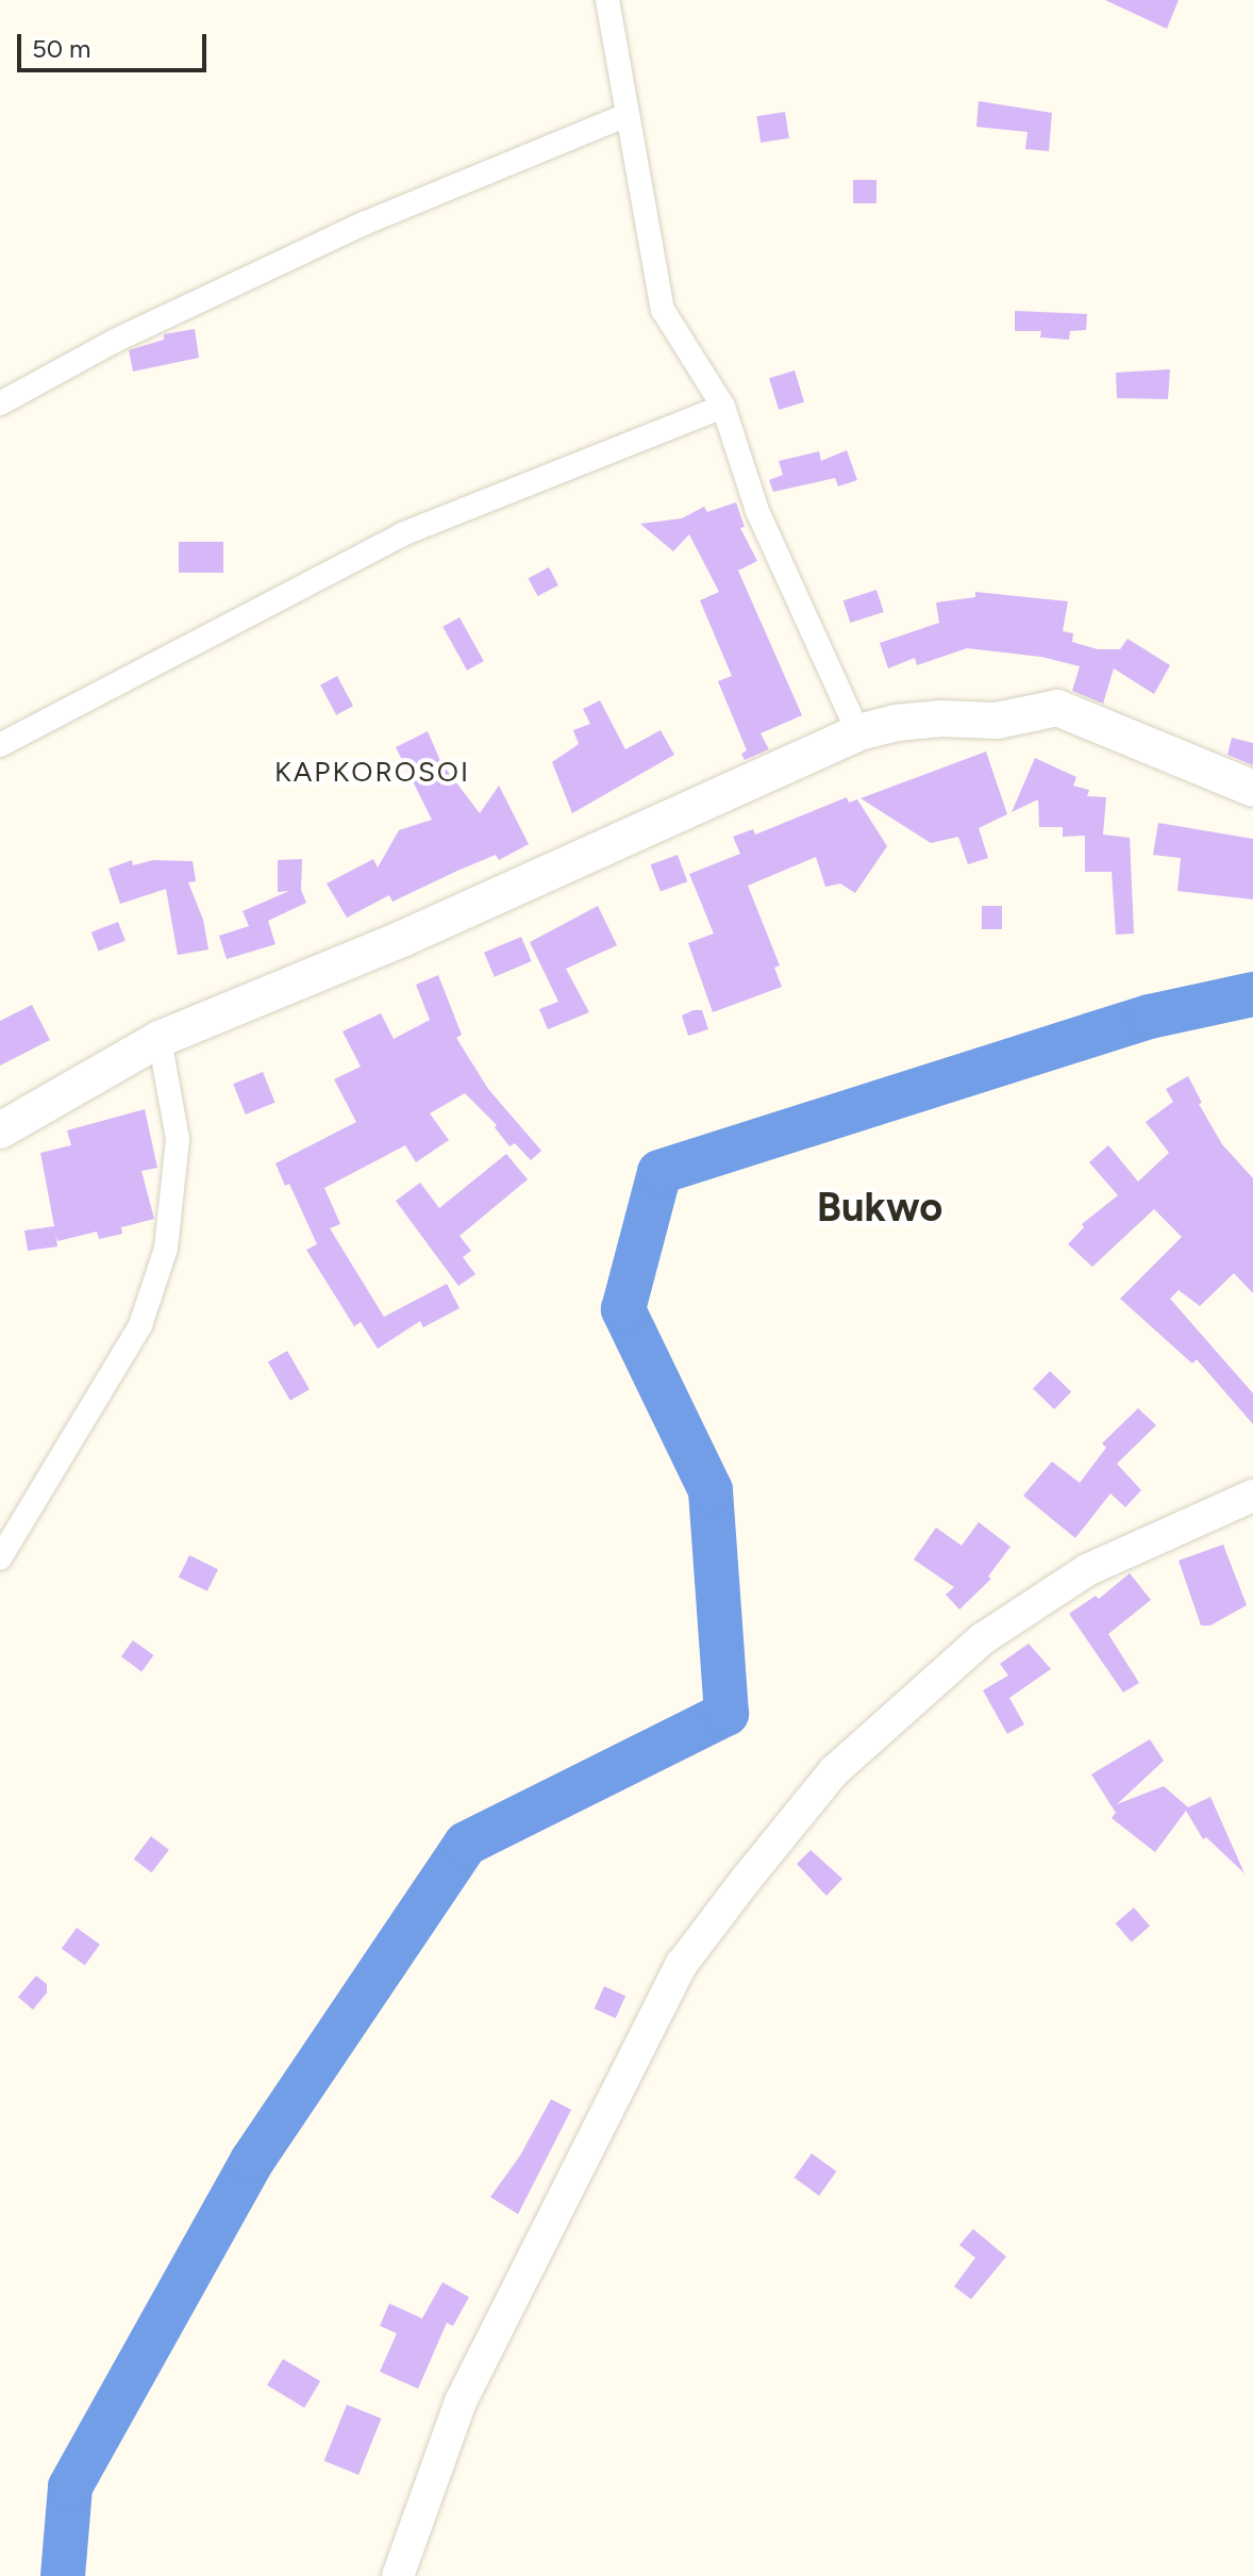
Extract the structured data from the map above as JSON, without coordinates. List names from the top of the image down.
{
  "districts": ["KAPKOROSOI", "Bukwo"],
  "scale_bar": "50 m"
}
